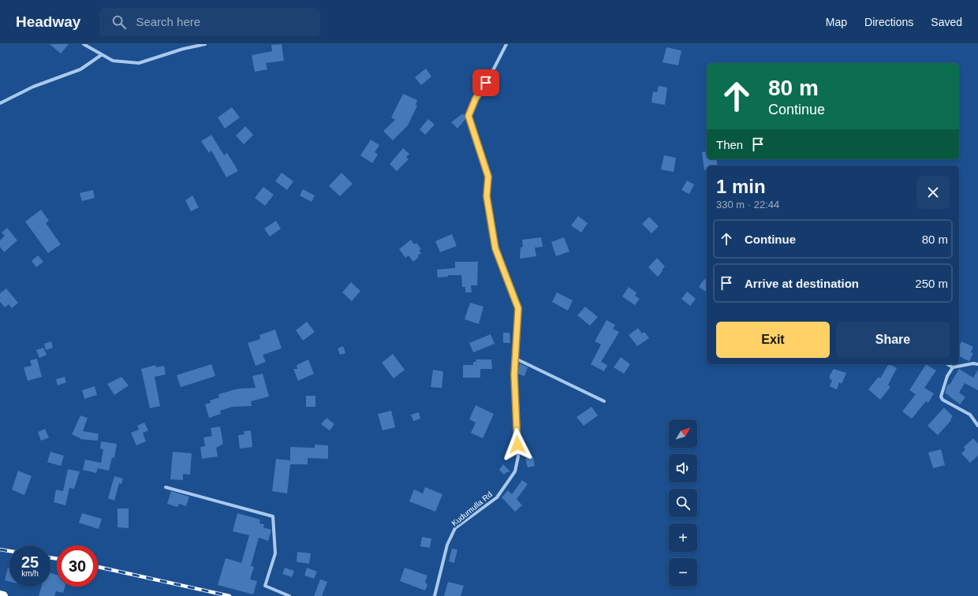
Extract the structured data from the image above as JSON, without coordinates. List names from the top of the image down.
{
  "streets": {
    "street": ["Kudumulla Rd"]
  },
  "north": "top right",
  "page": {
    "header": "Headway",
    "search": "Search here",
    "nav": ["Map", "Directions", "Saved"],
    "turn": ["80 m", "Continue"],
    "then": "Then",
    "heading": ["1 min", "330 m · 22:44"],
    "list": [
      {
        "name": "Continue",
        "value": "80 m"
      },
      {
        "name": "Arrive at destination",
        "value": "250 m"
      }
    ],
    "buttons": ["Exit", "Share"],
    "map_buttons": ["+", "−"],
    "speed": "25 km/h",
    "limit": "30"
  }
}
